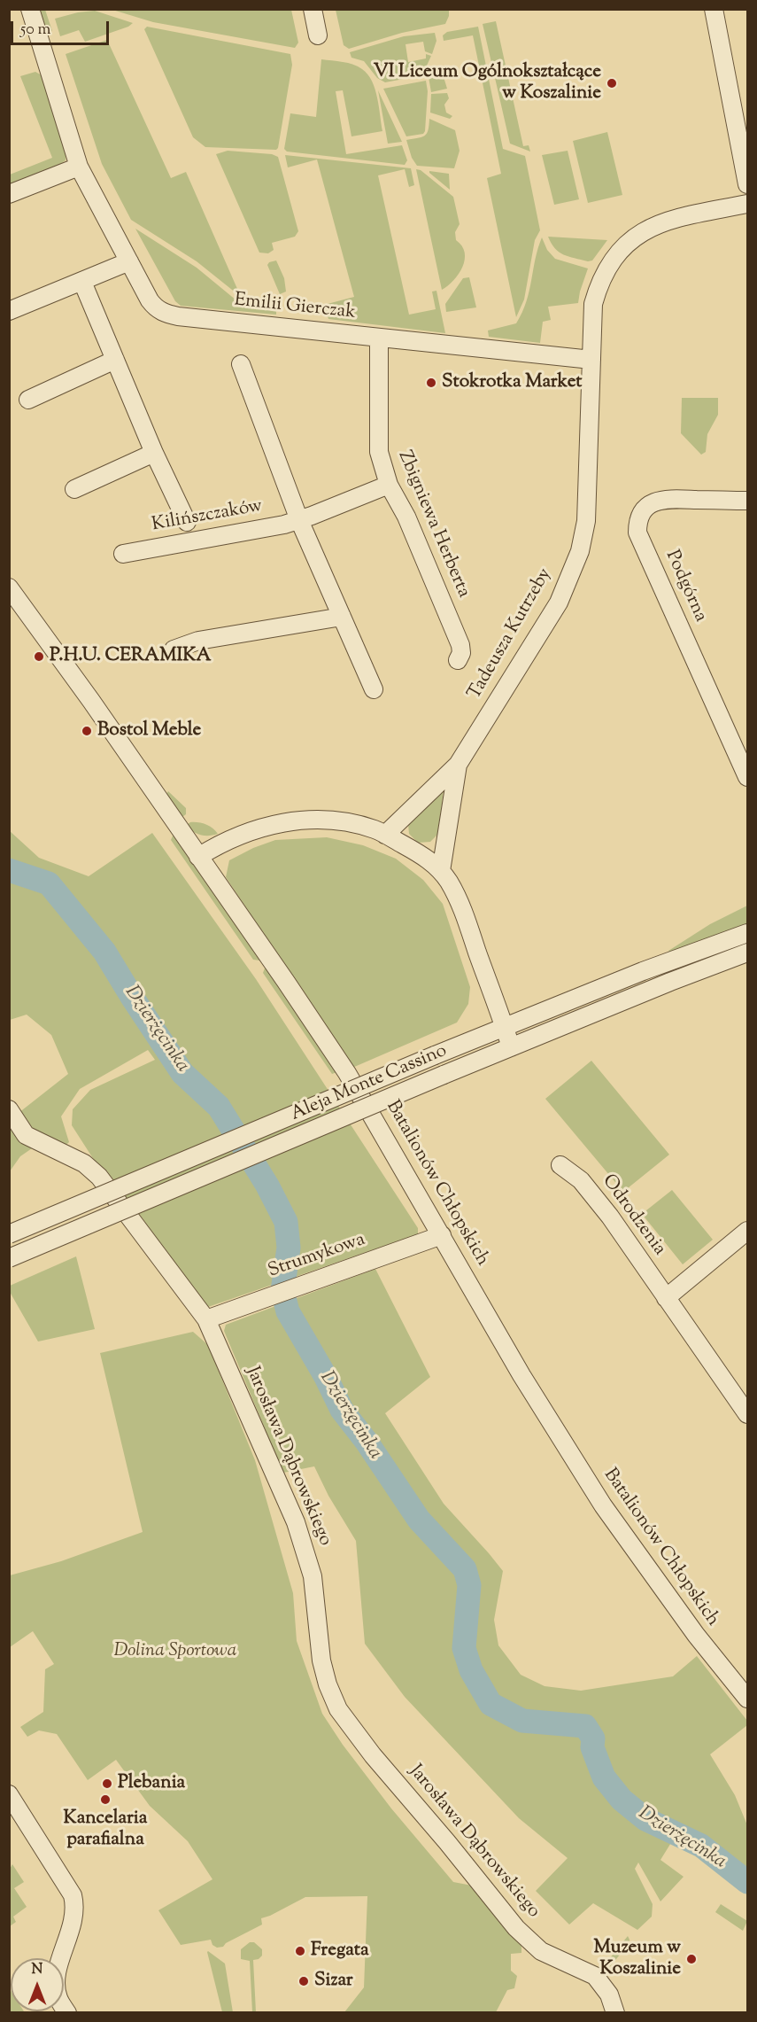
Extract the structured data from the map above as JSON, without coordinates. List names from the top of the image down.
{
  "streets": {
    "street": [
      "Emilii Gierczak",
      "Kilińszczaków",
      "Zbigniewa Herberta",
      "Podgórna",
      "Tadeusza Kutrzeby",
      "Aleja Monte Cassino",
      "Batalionów Chłopskich",
      "Odrodzenia",
      "Strumykowa",
      "Jarosława Dąbrowskiego"
    ]
  },
  "crossings": [
    ["Emilii Gierczak", "Zbigniewa Herberta"],
    ["Emilii Gierczak", "Tadeusza Kutrzeby"],
    ["Kilińszczaków", "Zbigniewa Herberta"],
    ["Batalionów Chłopskich", "Strumykowa"],
    ["Strumykowa", "Jarosława Dąbrowskiego"]
  ],
  "water": ["Dzierżęcinka"],
  "parks": ["Dolina Sportowa"],
  "places": [
    "VI Liceum Ogólnokształcące w Koszalinie",
    "Stokrotka Market",
    "P.H.U. CERAMIKA",
    "Bostol Meble",
    "Plebania",
    "Kancelaria parafialna",
    "Fregata",
    "Muzeum w Koszalinie",
    "Sizar"
  ],
  "scale_bar": "50 m",
  "north": "top"
}
